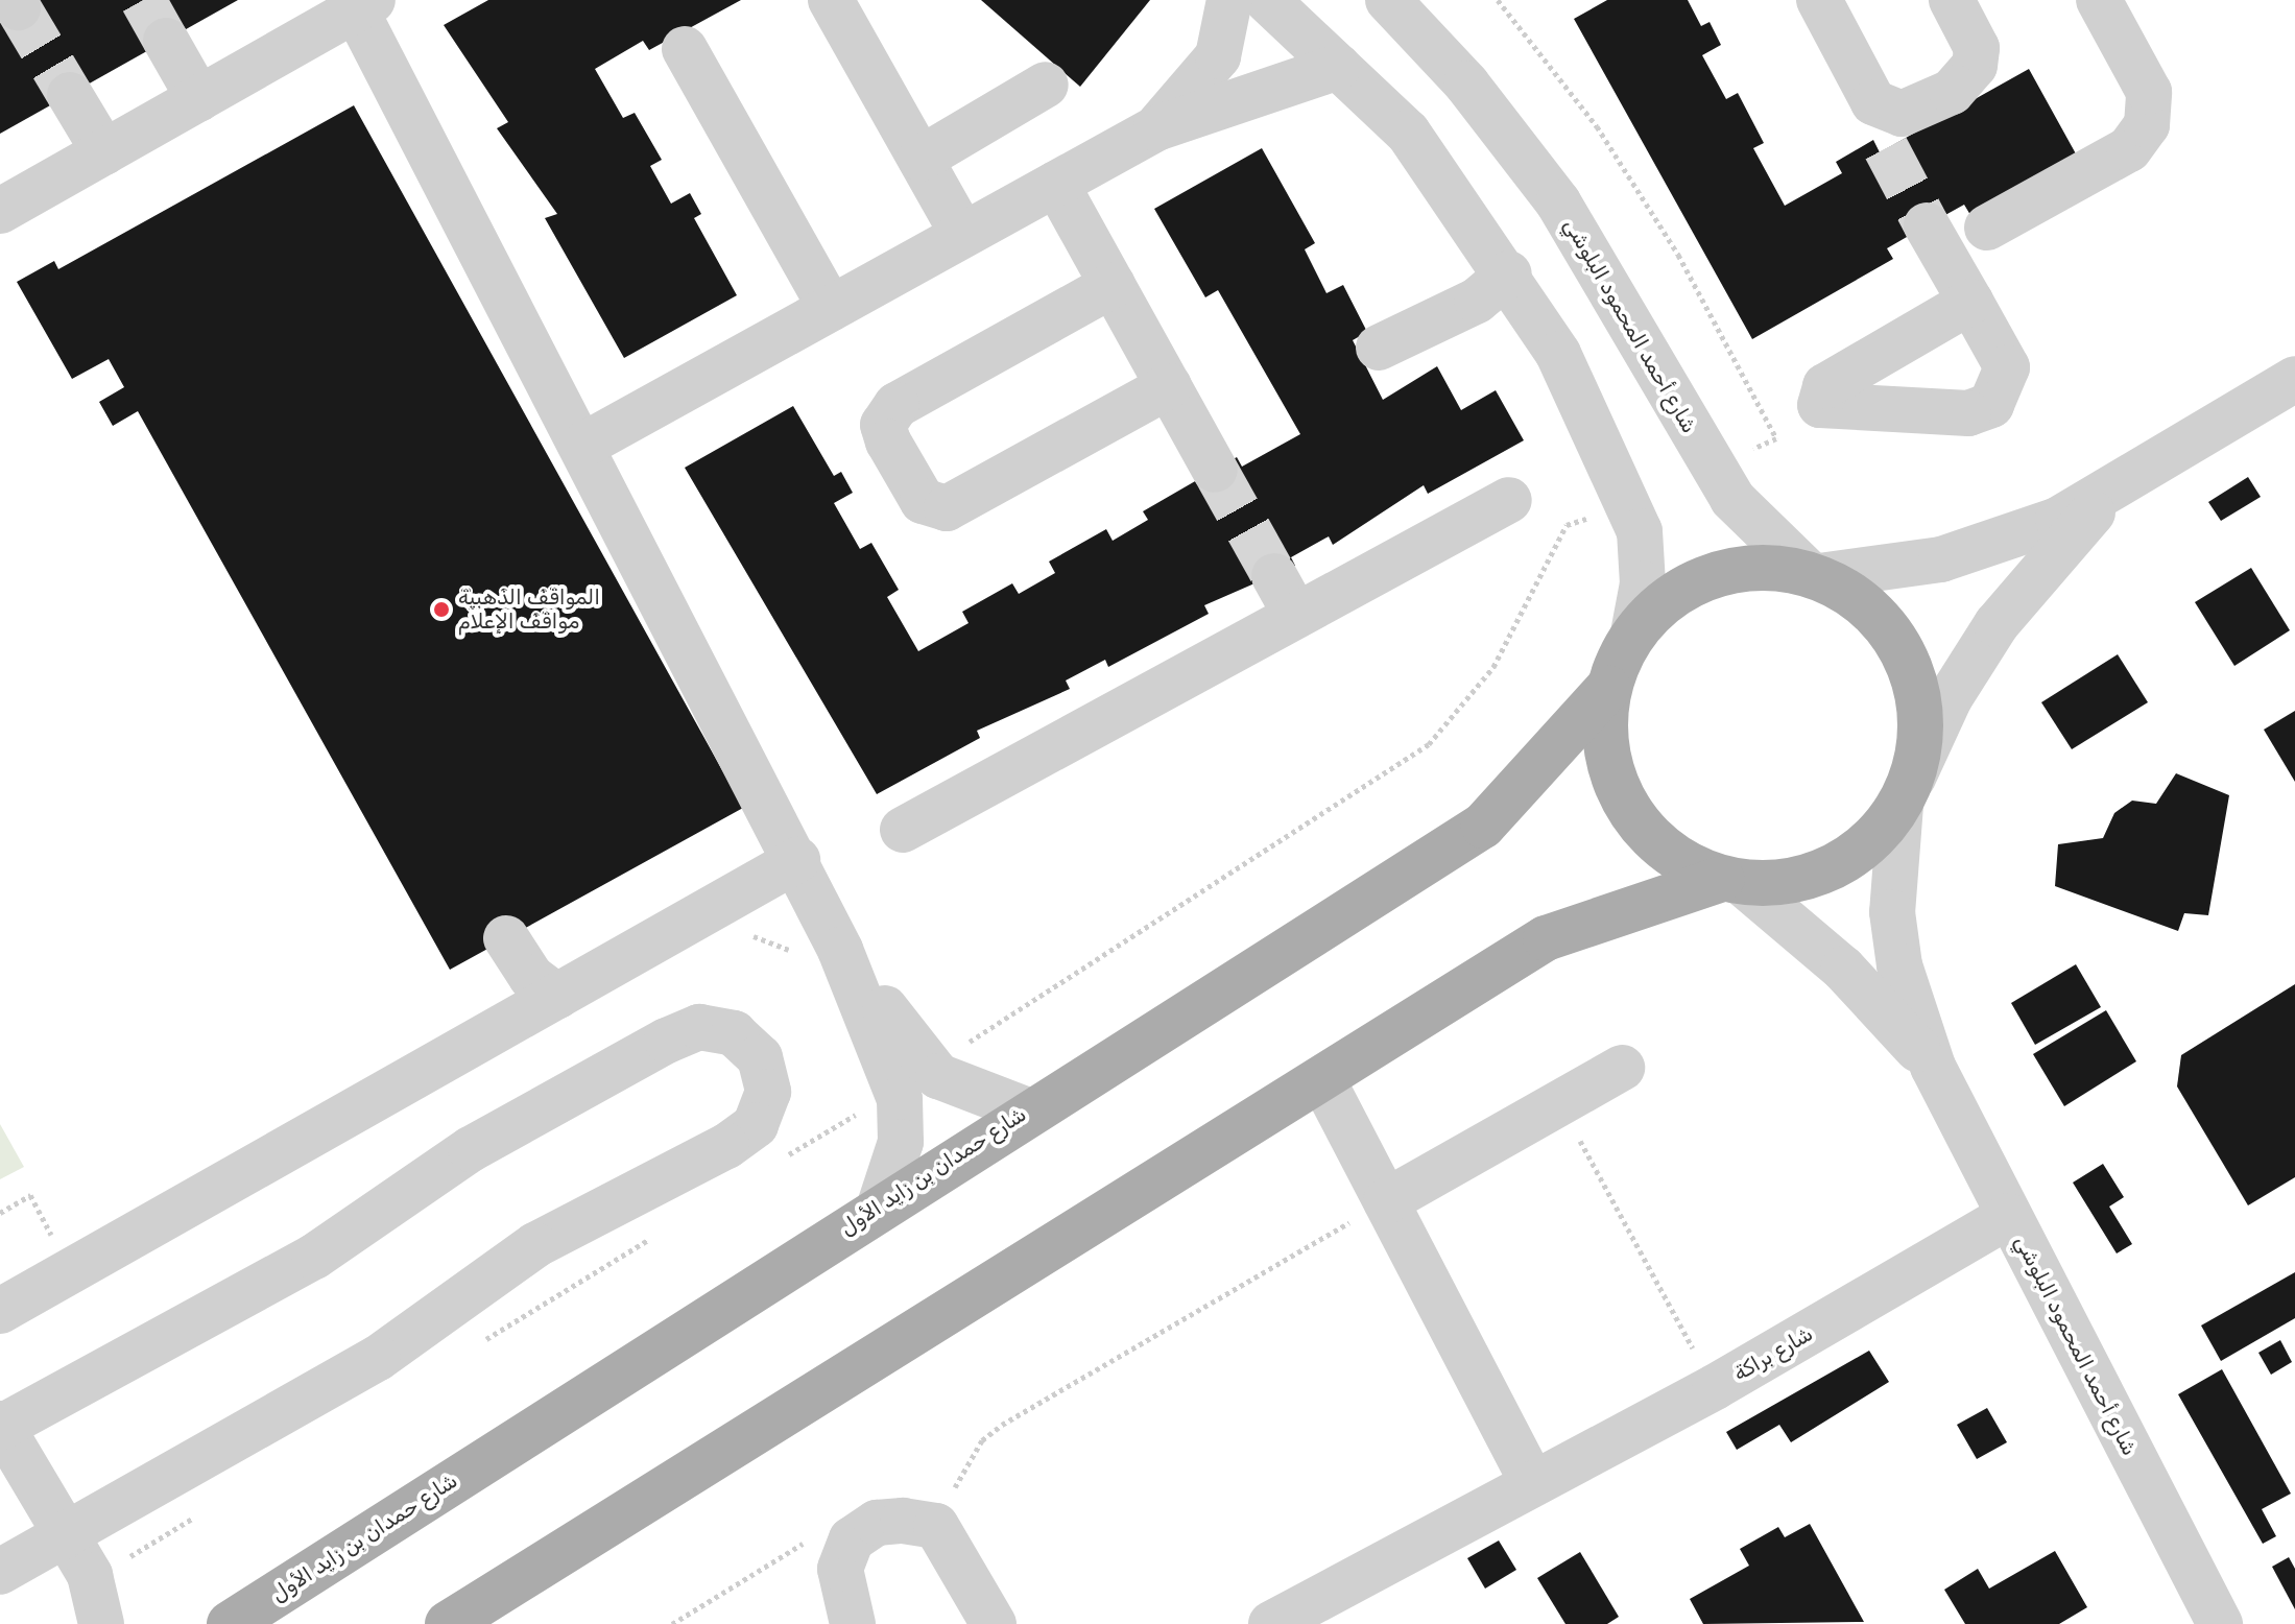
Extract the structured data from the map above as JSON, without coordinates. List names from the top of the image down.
{
  "streets": {
    "main road": ["شارع حمدان بن زايد الأول"],
    "street": ["شارع أحمد المحمود البلوشي", "شارع براكة"]
  },
  "crossings": [
    ["شارع أحمد المحمود البلوشي", "شارع براكة"]
  ],
  "places": ["المواقف الذهبية مواقف الإعلام"]
}
